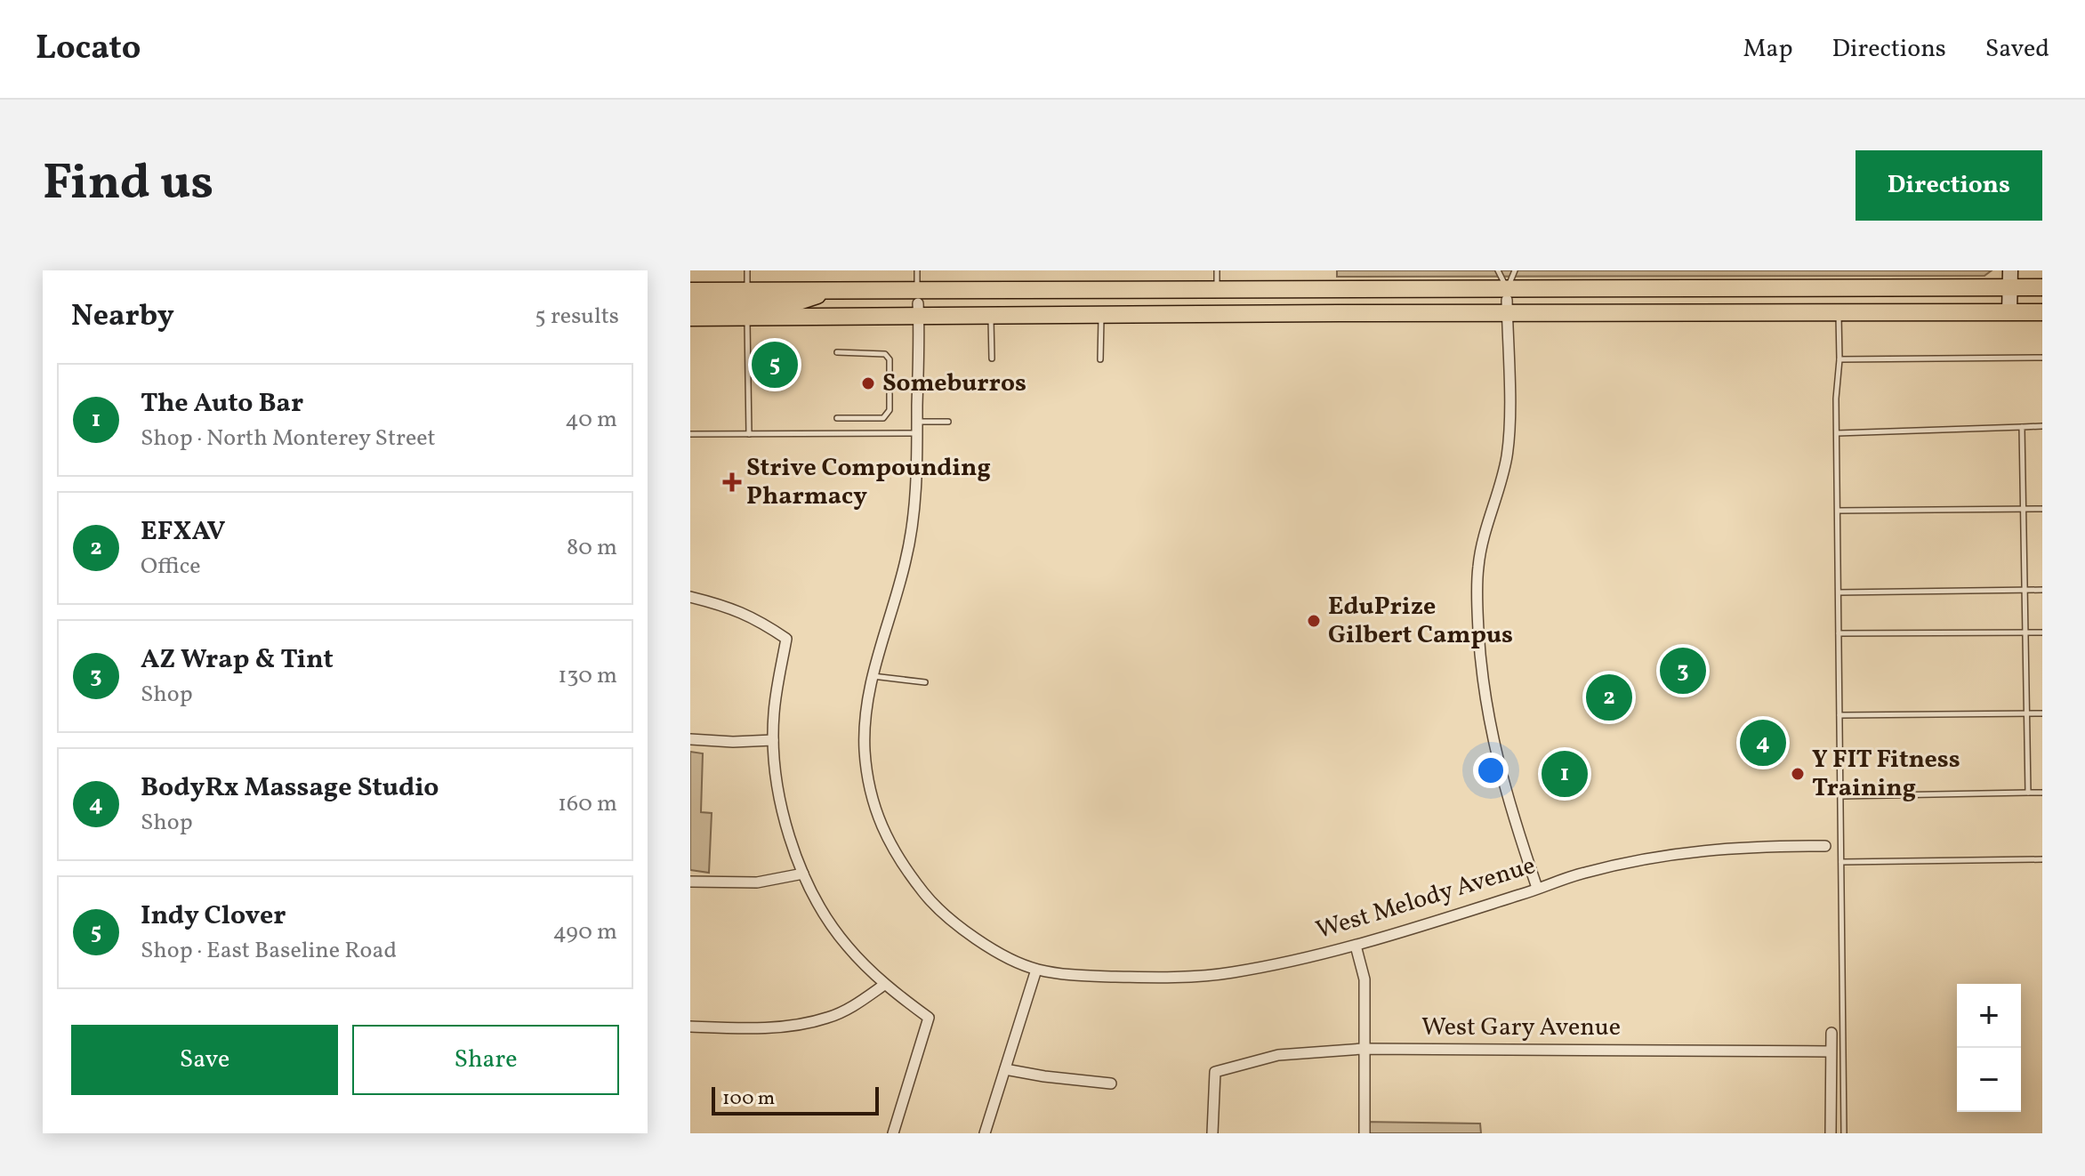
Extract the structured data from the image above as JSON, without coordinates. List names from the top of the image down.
{
  "streets": {
    "street": ["West Melody Avenue", "West Gary Avenue"]
  },
  "places": {
    "other": ["Someburros", "EduPrize Gilbert Campus", "Y FIT Fitness Training"],
    "health": ["Strive Compounding Pharmacy"]
  },
  "scale_bar": "100 m",
  "page": {
    "header": "Locato",
    "nav": ["Map", "Directions", "Saved"],
    "title": "Find us",
    "buttons": [
      "Directions",
      ["Save", "Share"]
    ],
    "heading": ["Nearby", "5 results"],
    "pins": [
      "5",
      "3",
      "2",
      "4",
      "1"
    ],
    "list": [
      {
        "mark": "1",
        "name": "The Auto Bar",
        "note": "Shop · North Monterey Street",
        "value": "40 m"
      },
      {
        "mark": "2",
        "name": "EFXAV",
        "note": "Office",
        "value": "80 m"
      },
      {
        "mark": "3",
        "name": "AZ Wrap & Tint",
        "note": "Shop",
        "value": "130 m"
      },
      {
        "mark": "4",
        "name": "BodyRx Massage Studio",
        "note": "Shop",
        "value": "160 m"
      },
      {
        "mark": "5",
        "name": "Indy Clover",
        "note": "Shop · East Baseline Road",
        "value": "490 m"
      }
    ],
    "map_buttons": ["+", "−"],
    "scale": "100 m"
  }
}
